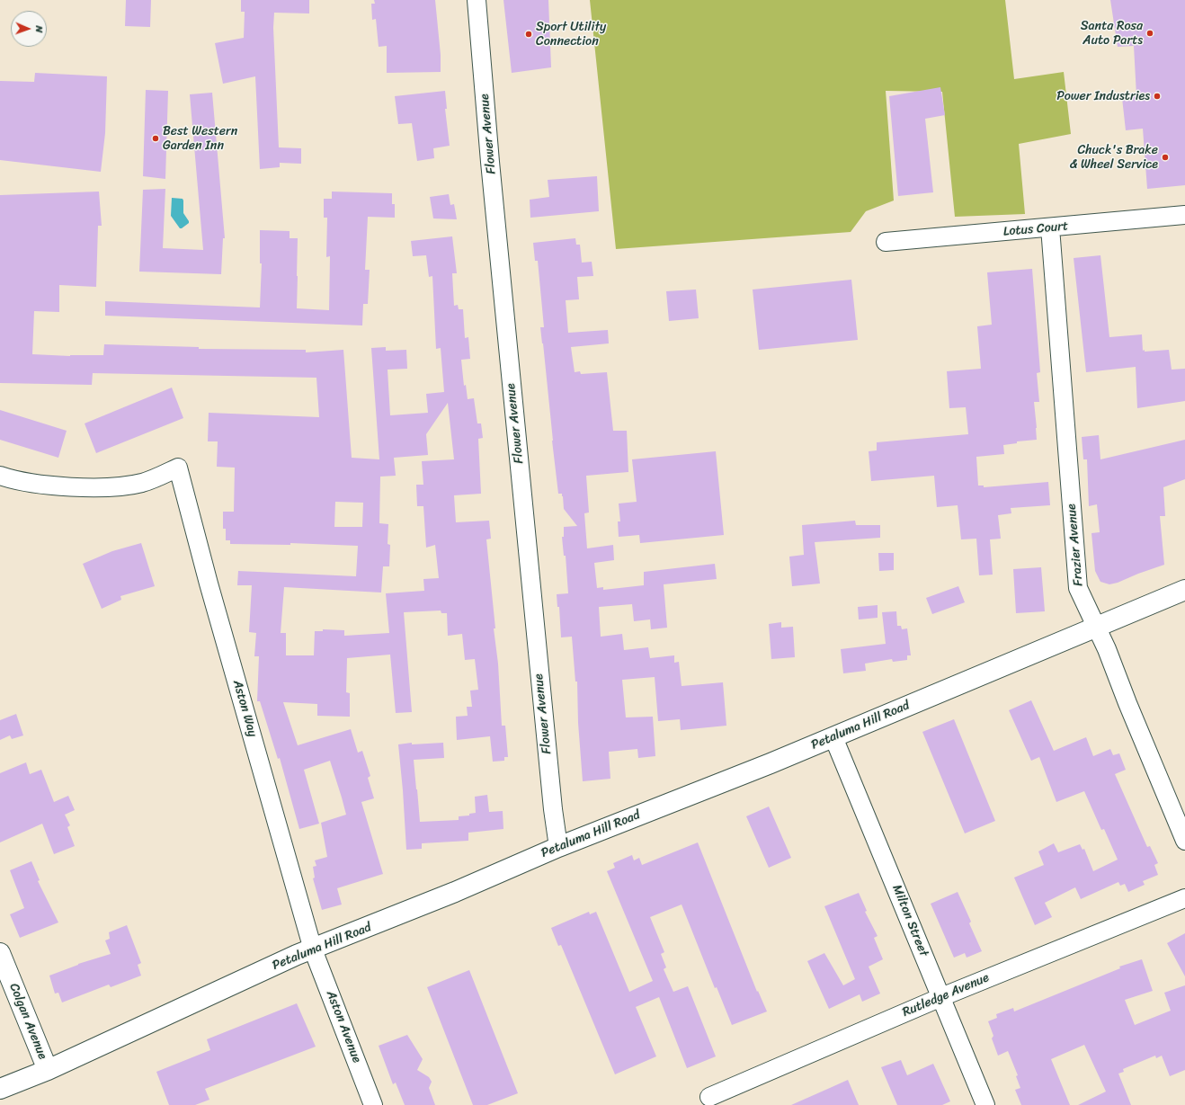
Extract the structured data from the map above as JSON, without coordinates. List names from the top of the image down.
{
  "streets": {
    "main road": ["Petaluma Hill Road", "Colgan Avenue"],
    "street": [
      "Flower Avenue",
      "Lotus Court",
      "Frazier Avenue",
      "Aston Way",
      "Milton Street",
      "Rutledge Avenue",
      "Aston Avenue"
    ]
  },
  "crossings": [
    ["Flower Avenue", "Petaluma Hill Road"],
    ["Lotus Court", "Frazier Avenue"],
    ["Frazier Avenue", "Petaluma Hill Road"],
    ["Aston Way", "Petaluma Hill Road"],
    ["Aston Way", "Aston Avenue"],
    ["Petaluma Hill Road", "Milton Street"],
    ["Petaluma Hill Road", "Colgan Avenue"],
    ["Petaluma Hill Road", "Aston Avenue"],
    ["Milton Street", "Rutledge Avenue"]
  ],
  "places": [
    "Santa Rosa Auto Parts",
    "Sport Utility Connection",
    "Power Industries",
    "Best Western Garden Inn",
    "Chuck's Brake & Wheel Service"
  ],
  "north": "right"
}
